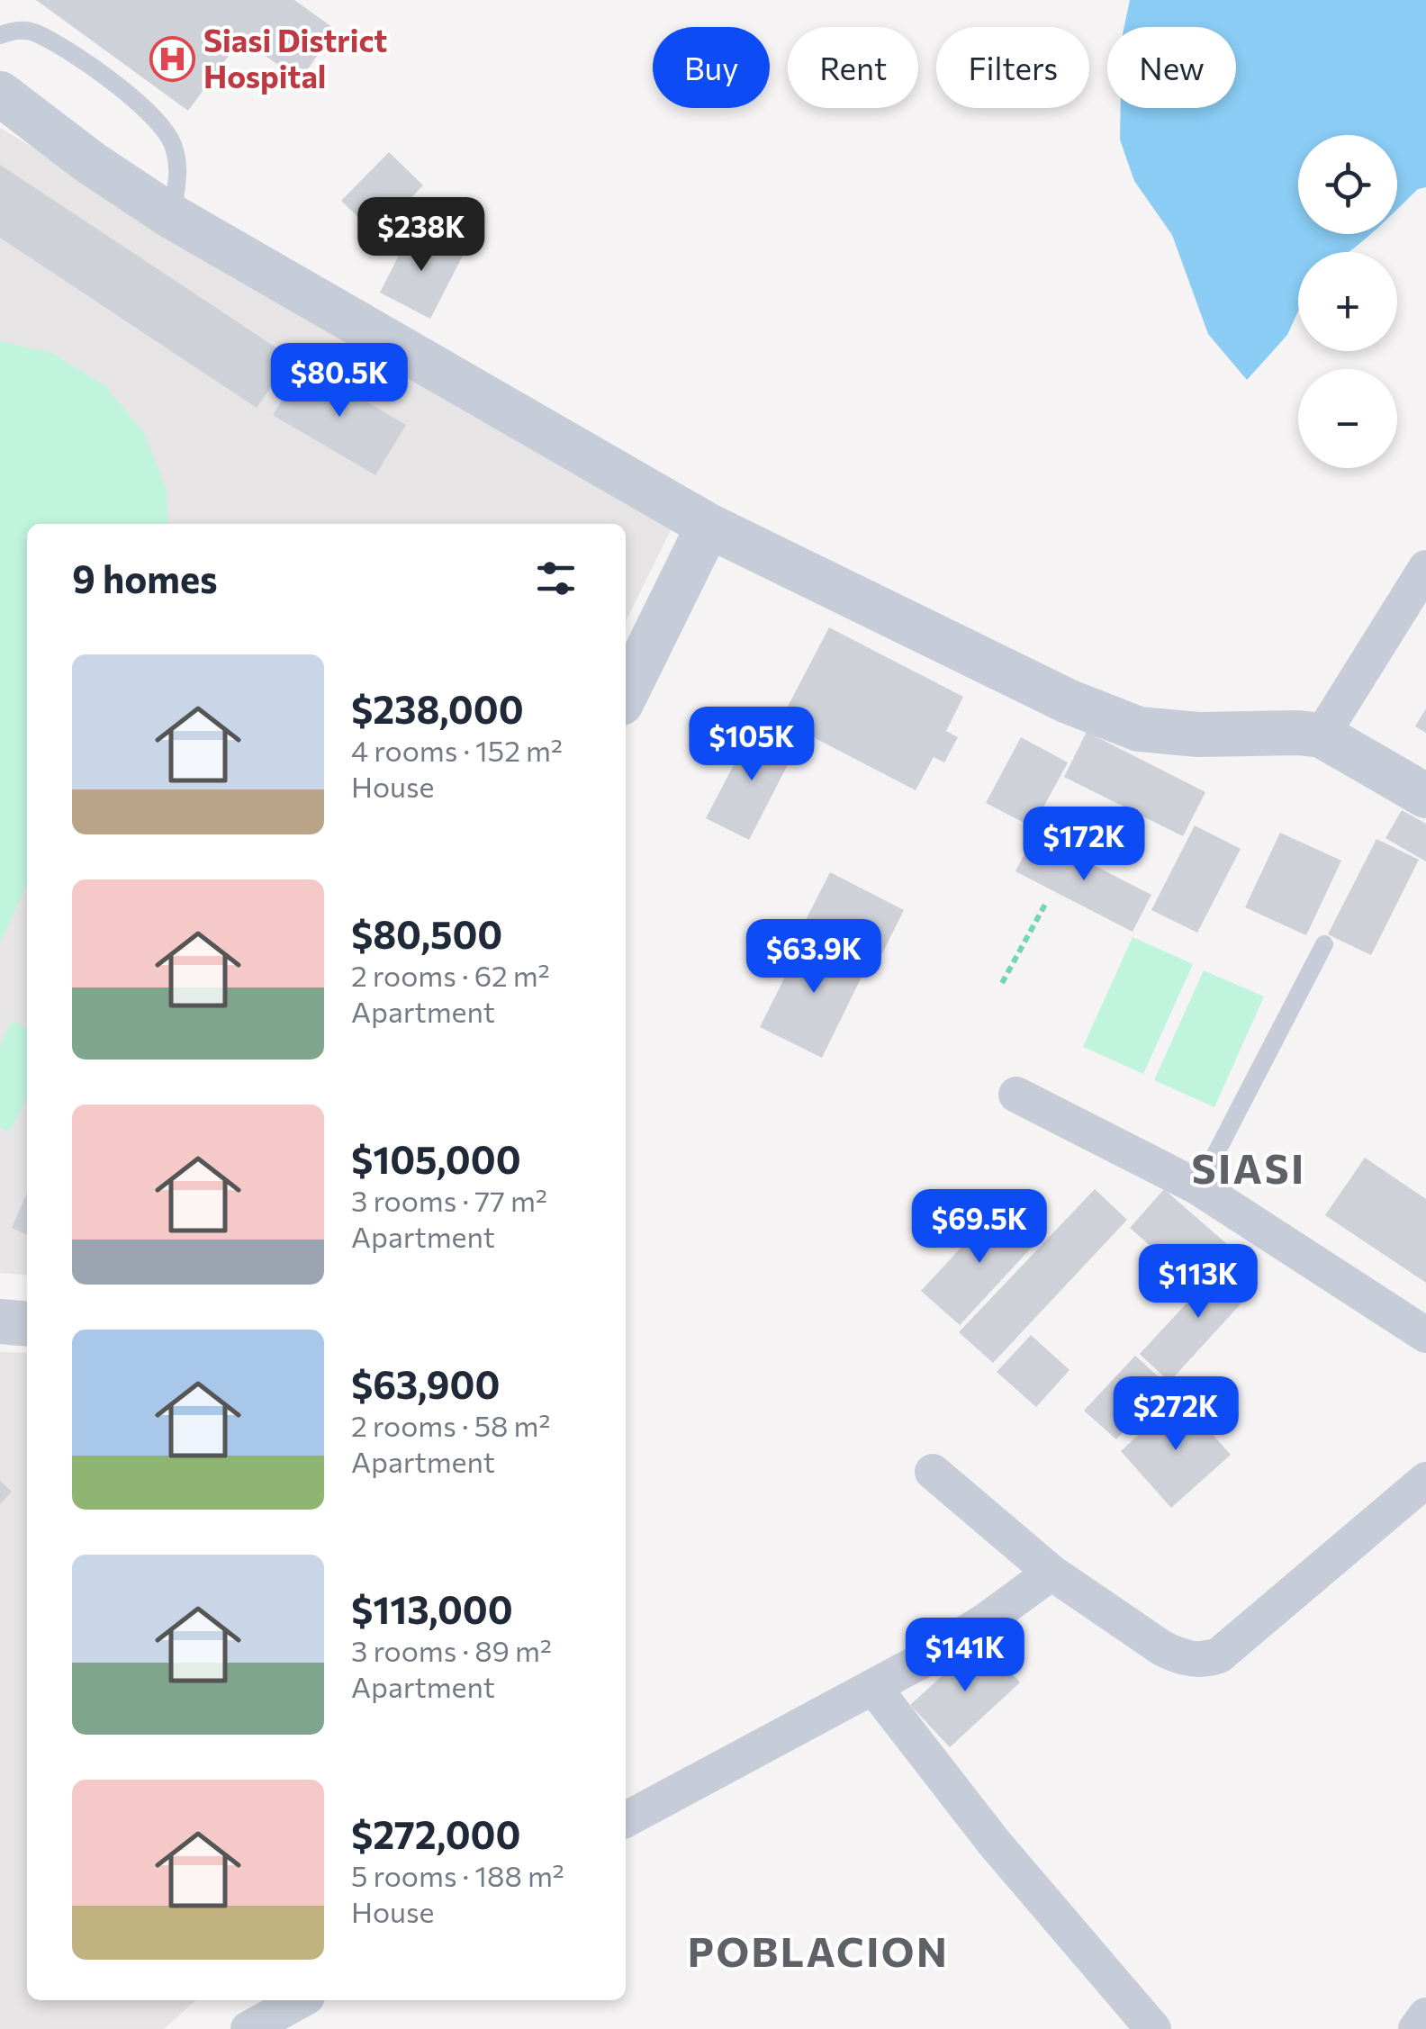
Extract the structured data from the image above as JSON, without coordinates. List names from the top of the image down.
{
  "districts": ["SIASI", "POBLACION"],
  "places": {
    "hospital": ["Siasi District Hospital"]
  },
  "page": {
    "chip": [
      "Buy",
      "Rent",
      "Filters",
      "New"
    ],
    "map_buttons": ["+", "−"],
    "price": [
      "$238K",
      "$80.5K",
      "$105K",
      "$172K",
      "$63.9K",
      "$69.5K",
      "$113K",
      "$272K",
      "$141K"
    ],
    "heading": "9 homes",
    "list": [
      {
        "name": "$238,000",
        "note": "4 rooms · 152 m² · House"
      },
      {
        "name": "$80,500",
        "note": "2 rooms · 62 m² · Apartment"
      },
      {
        "name": "$105,000",
        "note": "3 rooms · 77 m² · Apartment"
      },
      {
        "name": "$63,900",
        "note": "2 rooms · 58 m² · Apartment"
      },
      {
        "name": "$113,000",
        "note": "3 rooms · 89 m² · Apartment"
      },
      {
        "name": "$272,000",
        "note": "5 rooms · 188 m² · House"
      }
    ]
  }
}
